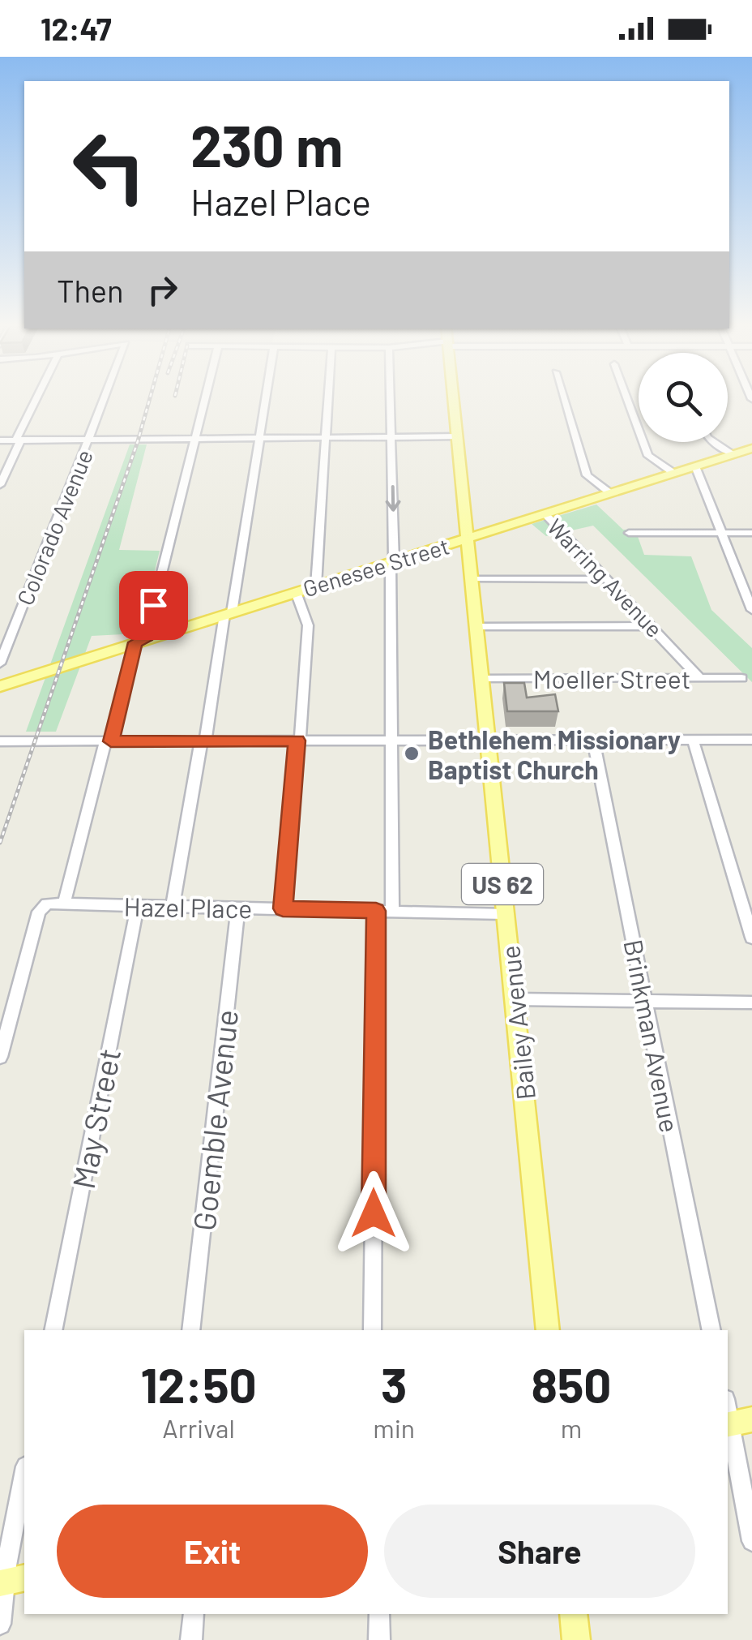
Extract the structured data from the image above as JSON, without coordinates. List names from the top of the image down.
{
  "streets": {
    "main road": ["Genesee Street", "US 62", "Bailey Avenue"],
    "street": [
      "Colorado Avenue",
      "Warring Avenue",
      "Moeller Street",
      "Hazel Place",
      "Brinkman Avenue",
      "May Street",
      "Goemble Avenue"
    ]
  },
  "crossings": [
    ["Genesee Street", "Warring Avenue"],
    ["Genesee Street", "Bailey Avenue"],
    ["Warring Avenue", "Moeller Street"],
    ["Moeller Street", "Bailey Avenue"],
    ["Hazel Place", "Bailey Avenue"],
    ["Hazel Place", "May Street"],
    ["Hazel Place", "Goemble Avenue"]
  ],
  "places": ["Bethlehem Missionary Baptist Church"],
  "page": {
    "status": "12:47",
    "turn": ["230 m", "Hazel Place"],
    "then": "Then",
    "eta": [
      "12:50",
      "Arrival",
      "3",
      "min",
      "850",
      "m"
    ],
    "buttons": ["Exit", "Share"]
  }
}
